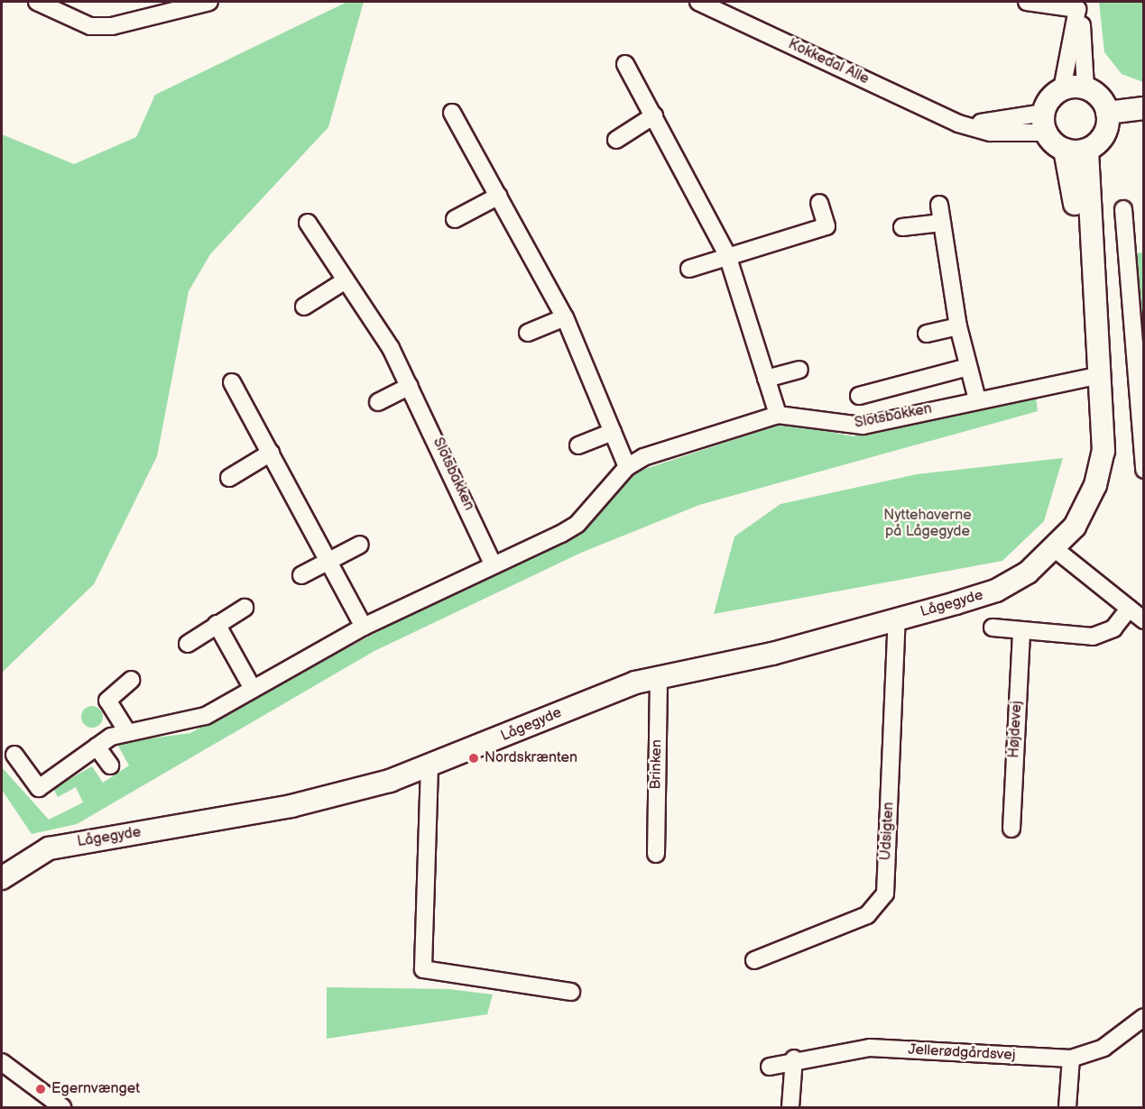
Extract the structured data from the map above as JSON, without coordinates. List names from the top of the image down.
{
  "streets": {
    "street": [
      "Kokkedal Alle",
      "Slotsbakken",
      "Lågegyde",
      "Højdevej",
      "Brinken",
      "Udsigten",
      "Jellerødgårdsvej"
    ]
  },
  "crossings": [
    ["Kokkedal Alle", "Lågegyde"],
    ["Slotsbakken", "Lågegyde"],
    ["Lågegyde", "Brinken"],
    ["Lågegyde", "Udsigten"]
  ],
  "parks": ["Nyttehaverne på Lågegyde"],
  "places": ["Nordskrænten", "Egernvænget"]
}
